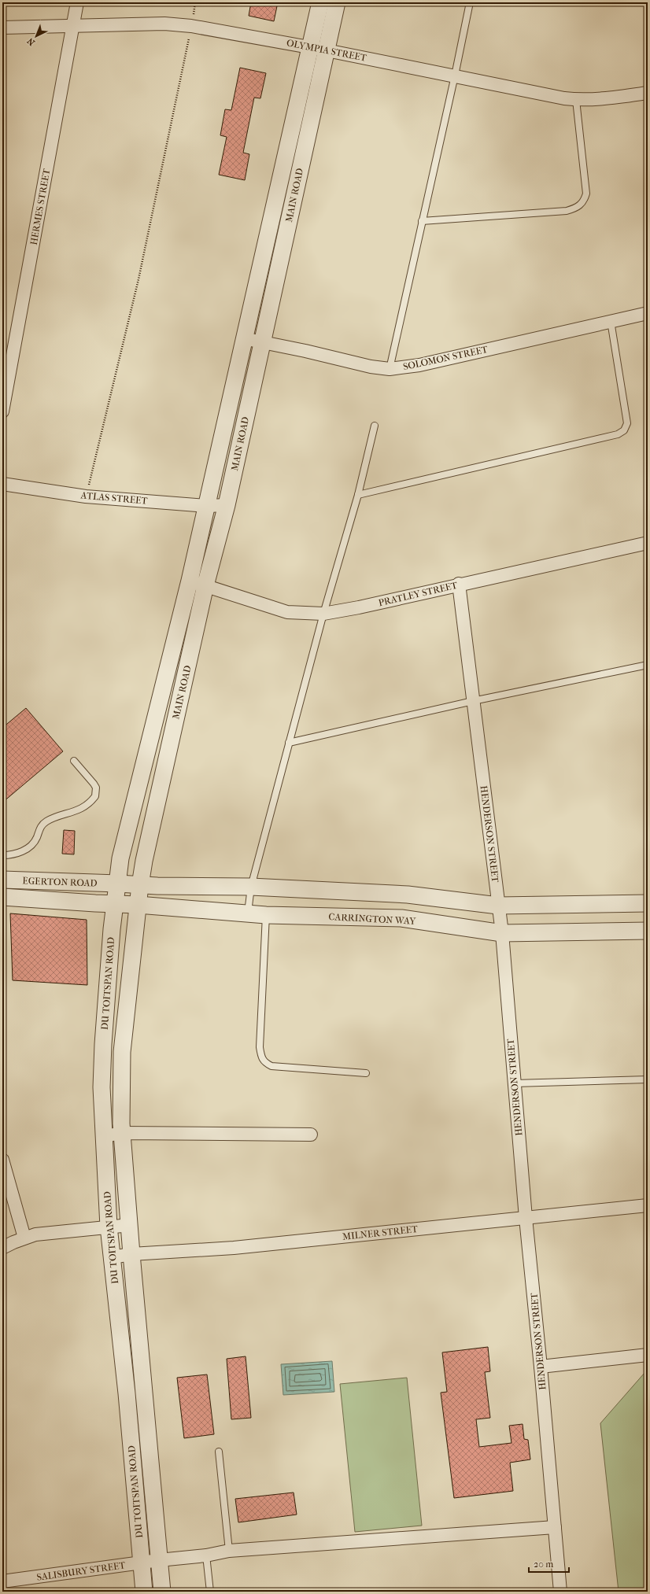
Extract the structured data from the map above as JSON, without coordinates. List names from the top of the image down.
{
  "streets": {
    "street": [
      "OLYMPIA STREET",
      "MAIN ROAD",
      "HERMES STREET",
      "SOLOMON STREET",
      "ATLAS STREET",
      "PRATLEY STREET",
      "HENDERSON STREET",
      "EGERTON ROAD",
      "CARRINGTON WAY",
      "DU TOITSPAN ROAD",
      "MILNER STREET",
      "SALISBURY STREET"
    ]
  },
  "crossings": [
    ["OLYMPIA STREET", "MAIN ROAD"],
    ["OLYMPIA STREET", "HERMES STREET"],
    ["MAIN ROAD", "SOLOMON STREET"],
    ["MAIN ROAD", "ATLAS STREET"],
    ["MAIN ROAD", "PRATLEY STREET"],
    ["MAIN ROAD", "EGERTON ROAD"],
    ["MAIN ROAD", "DU TOITSPAN ROAD"],
    ["PRATLEY STREET", "HENDERSON STREET"],
    ["HENDERSON STREET", "CARRINGTON WAY"],
    ["HENDERSON STREET", "MILNER STREET"],
    ["HENDERSON STREET", "SALISBURY STREET"],
    ["EGERTON ROAD", "CARRINGTON WAY"],
    ["EGERTON ROAD", "DU TOITSPAN ROAD"],
    ["CARRINGTON WAY", "DU TOITSPAN ROAD"],
    ["DU TOITSPAN ROAD", "MILNER STREET"],
    ["DU TOITSPAN ROAD", "SALISBURY STREET"]
  ],
  "scale_bar": "20 m",
  "north": "bottom left"
}
